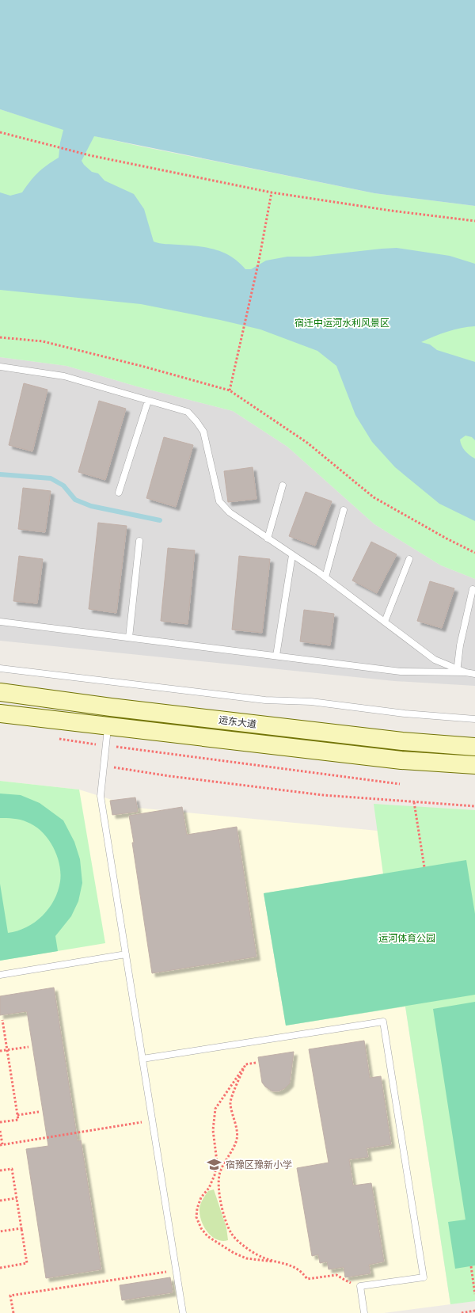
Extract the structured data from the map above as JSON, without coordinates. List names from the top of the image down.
{
  "streets": {
    "main road": ["运东大道"]
  },
  "parks": ["宿迁中运河水利风景区", "运河体育公园"],
  "places": {
    "school or university": ["宿豫区豫新小学"]
  }
}
